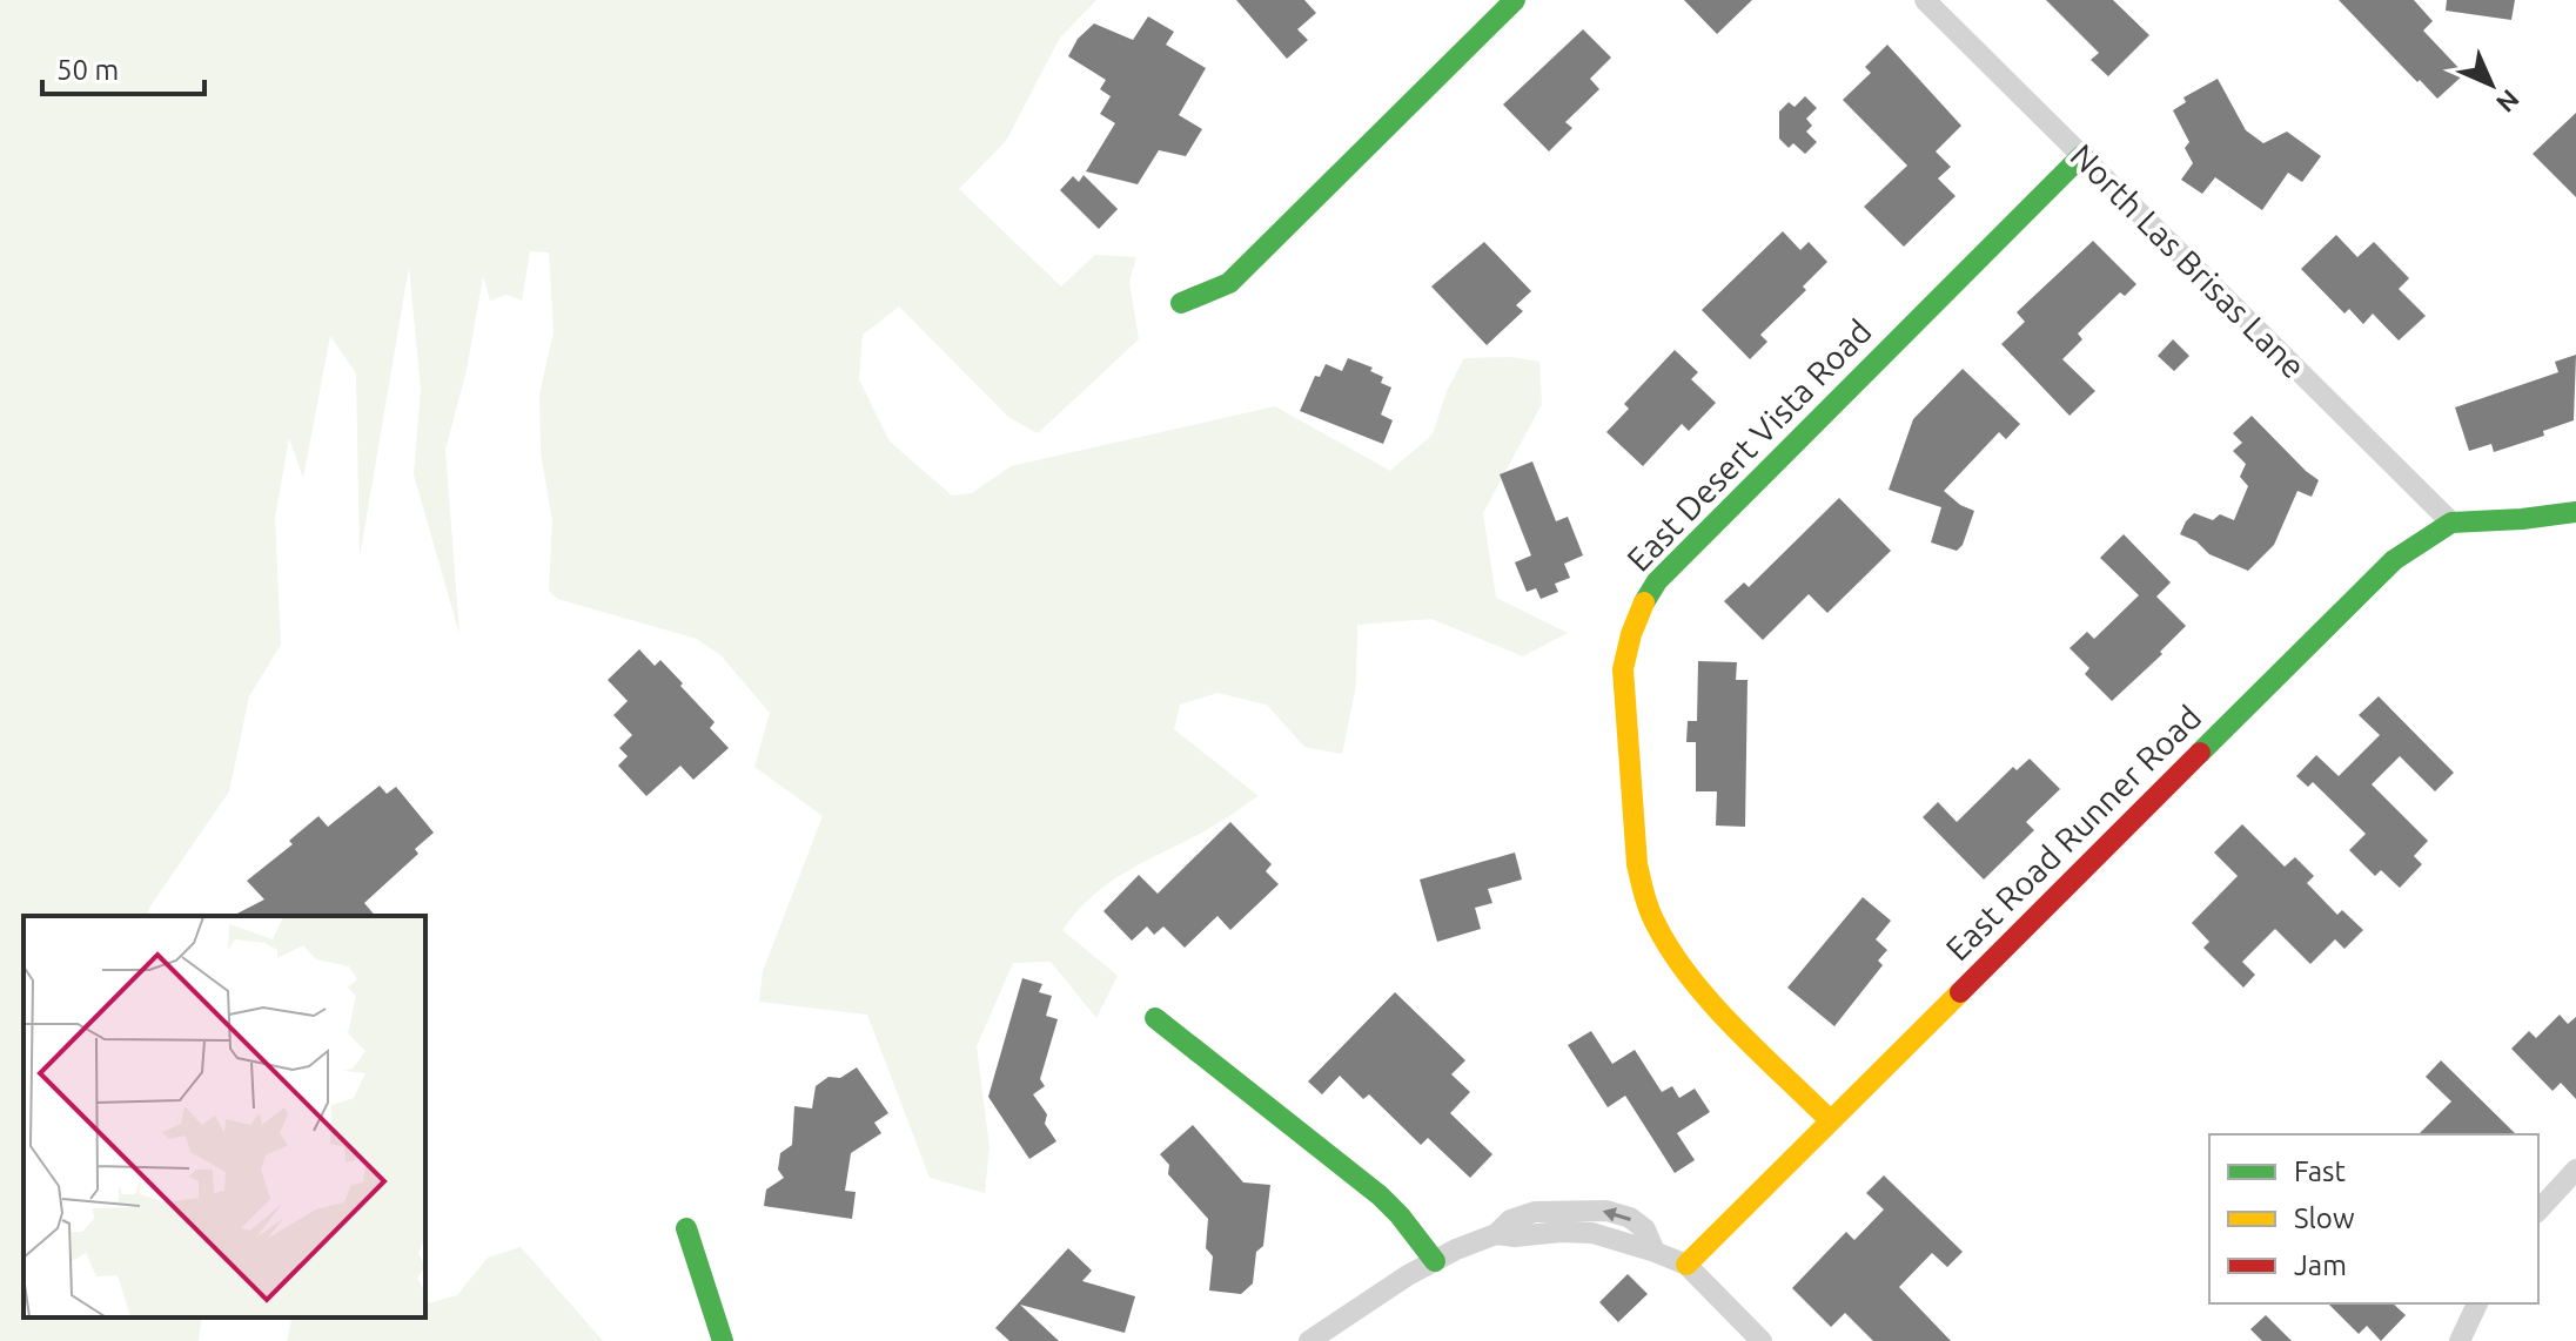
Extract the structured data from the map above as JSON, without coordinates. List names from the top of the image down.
{
  "streets": {
    "street": ["North Las Brisas Lane", "East Desert Vista Road", "East Road Runner Road"]
  },
  "crossings": [
    ["North Las Brisas Lane", "East Desert Vista Road"],
    ["North Las Brisas Lane", "East Road Runner Road"],
    ["East Desert Vista Road", "East Road Runner Road"]
  ],
  "legend": ["Fast", "Slow", "Jam"],
  "scale_bar": "50 m",
  "north": "bottom right"
}
